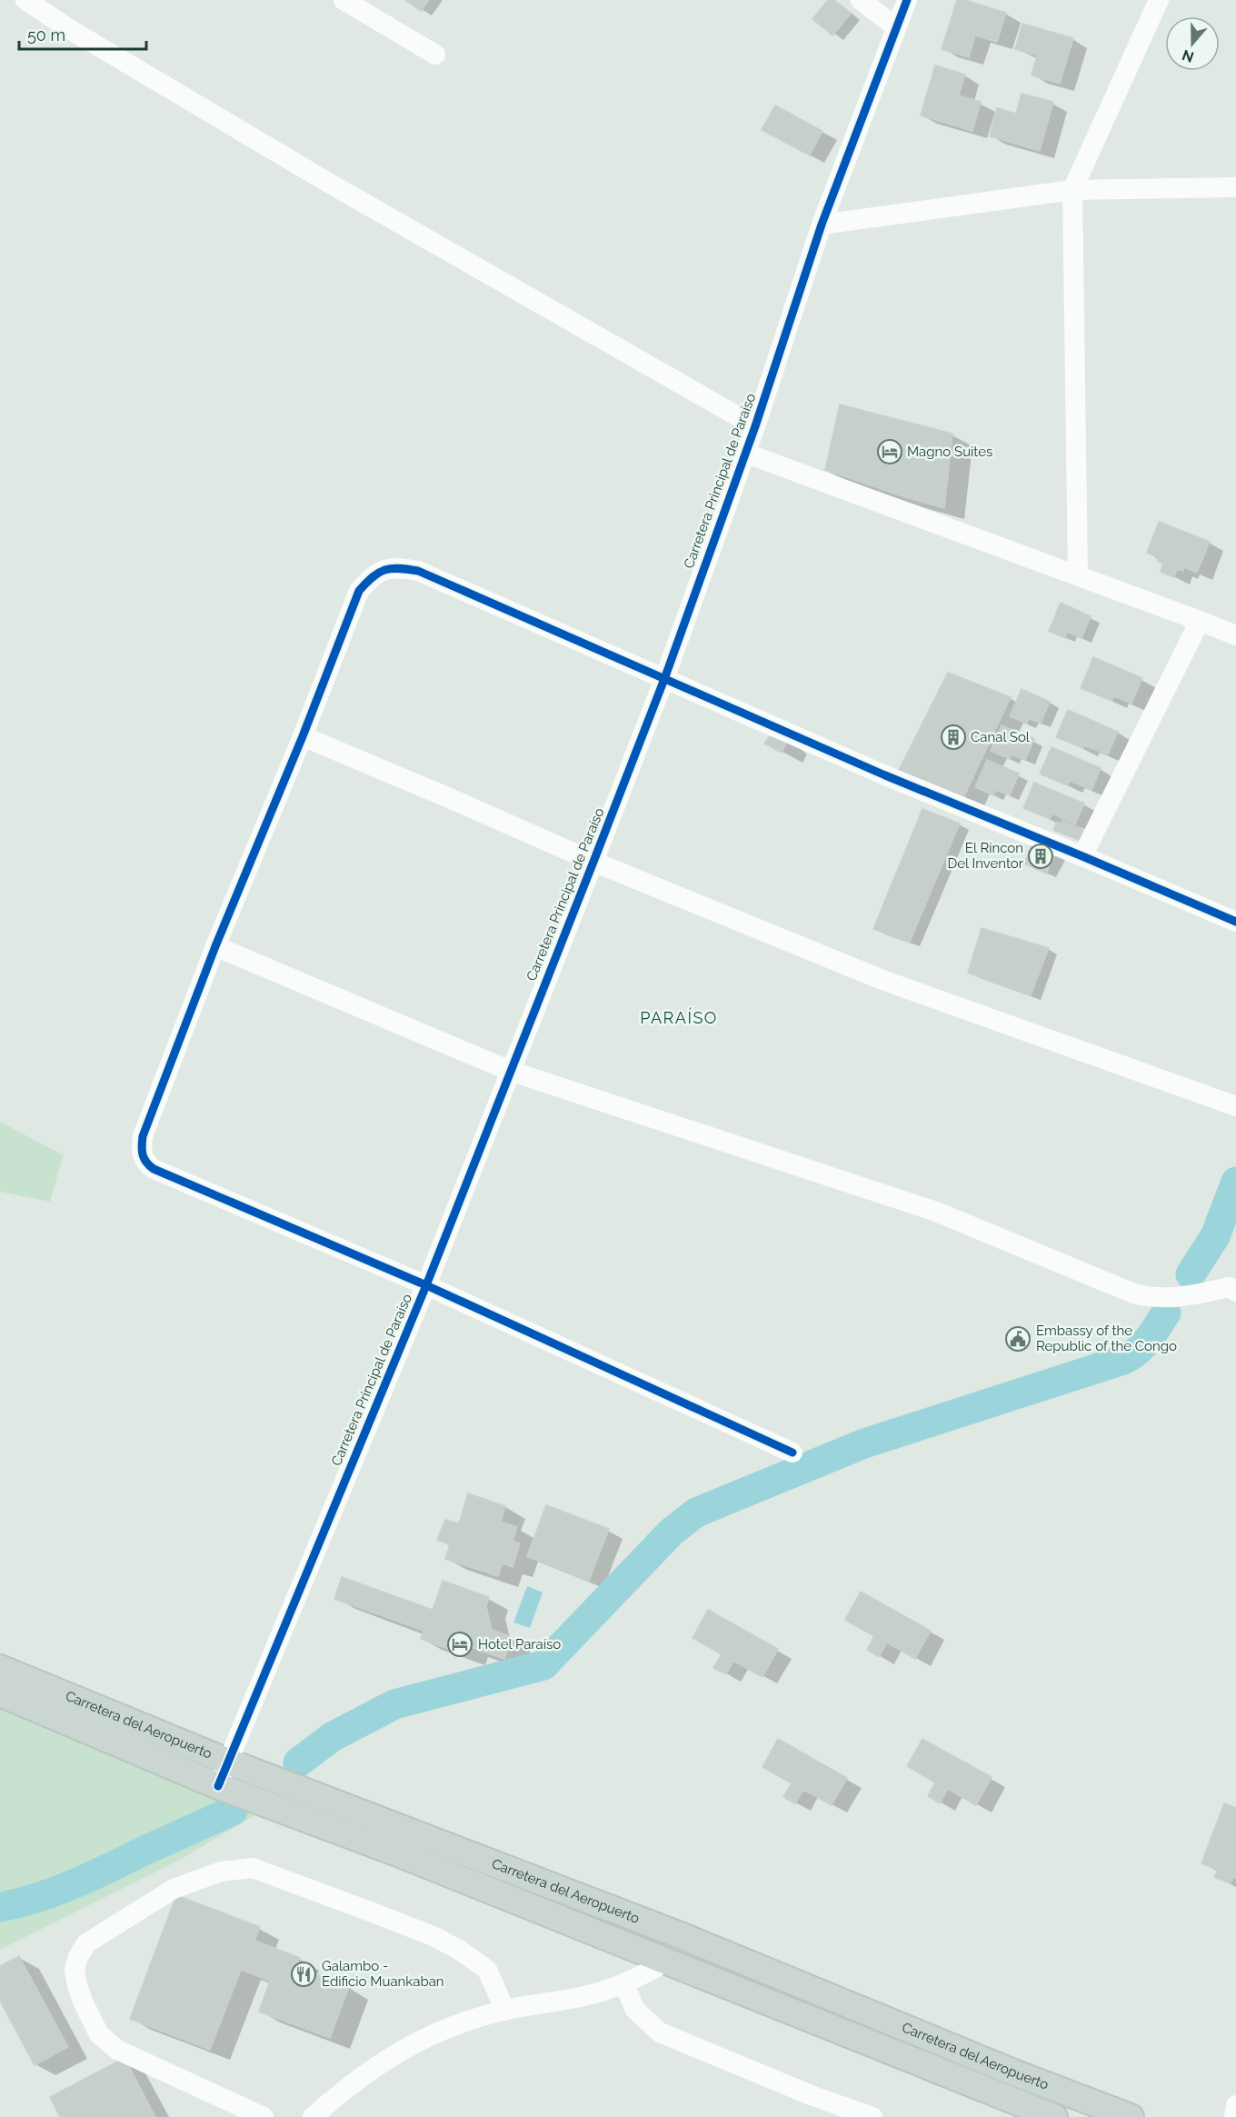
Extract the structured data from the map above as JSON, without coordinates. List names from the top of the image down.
{
  "streets": {
    "main road": ["Carretera del Aeropuerto"],
    "street": ["Carretera Principal de Paraíso"]
  },
  "crossings": [
    ["Carretera Principal de Paraíso", "Carretera del Aeropuerto"]
  ],
  "districts": ["PARAÍSO"],
  "places": {
    "hotel": ["Magno Suites", "Hotel Paraíso"],
    "building": ["Canal Sol", "El Rincon Del Inventor"],
    "public building": ["Embassy of the Republic of the Congo"],
    "restaurant": ["Galambo - Edificio Muankaban"]
  },
  "scale_bar": "50 m",
  "north": "bottom"
}
